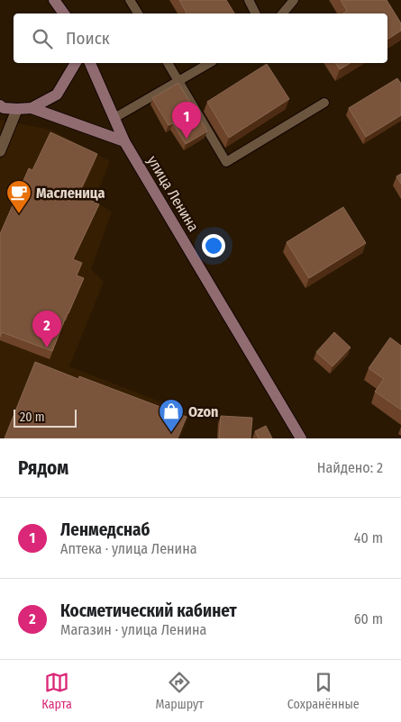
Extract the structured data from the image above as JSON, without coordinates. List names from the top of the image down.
{
  "streets": {
    "street": ["улица Ленина"]
  },
  "places": {
    "cafe": ["Масленица"],
    "shop": ["Ozon"]
  },
  "scale_bar": "20 m",
  "page": {
    "search": "Поиск",
    "pins": ["1", "2"],
    "scale": "20 m",
    "heading": ["Рядом", "Найдено: 2"],
    "list": [
      {
        "mark": "1",
        "name": "Ленмедснаб",
        "note": "Аптека · улица Ленина",
        "value": "40 m"
      },
      {
        "mark": "2",
        "name": "Косметический кабинет",
        "note": "Магазин · улица Ленина",
        "value": "60 m"
      }
    ],
    "nav": ["Карта", "Маршрут", "Сохранённые"]
  }
}
